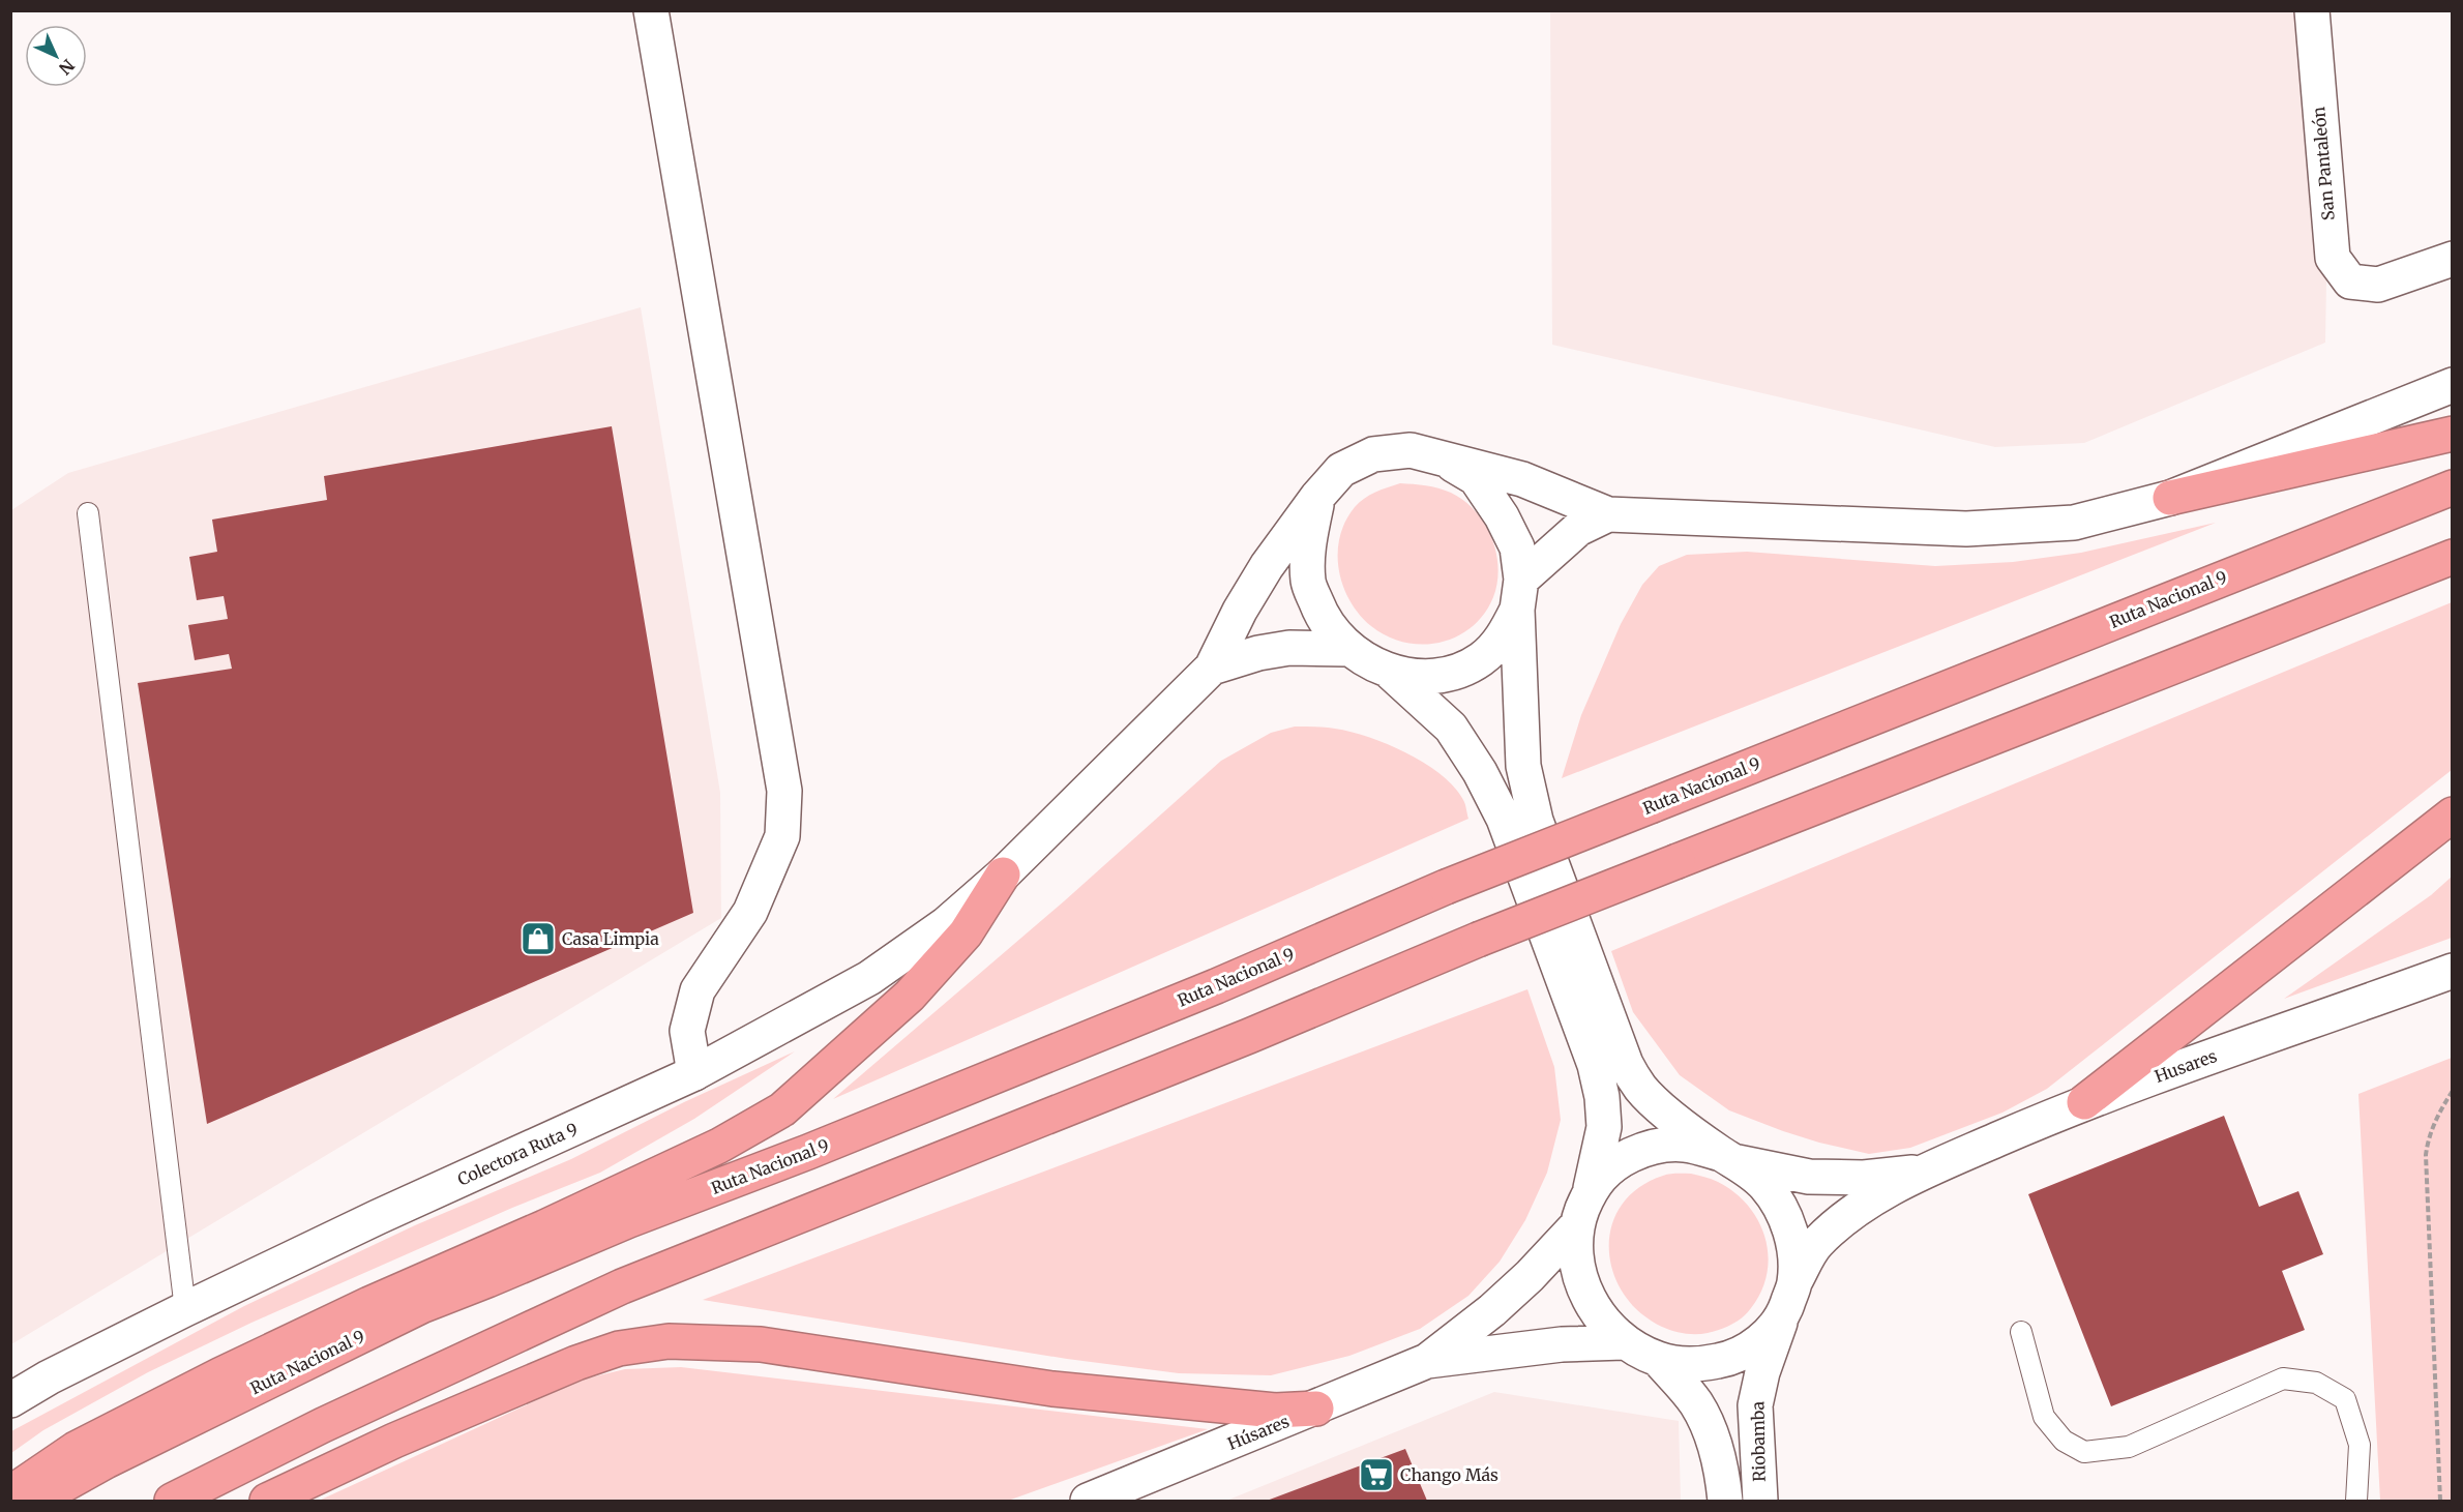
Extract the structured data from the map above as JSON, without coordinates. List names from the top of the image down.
{
  "streets": {
    "highway": ["Ruta Nacional 9"],
    "street": [
      "San Pantaleón",
      "Husares",
      "Colectora Ruta 9",
      "Húsares",
      "Riobamba"
    ]
  },
  "places": {
    "shop": ["Casa Limpia"],
    "supermarket": ["Chango Más"]
  },
  "north": "bottom right"
}
